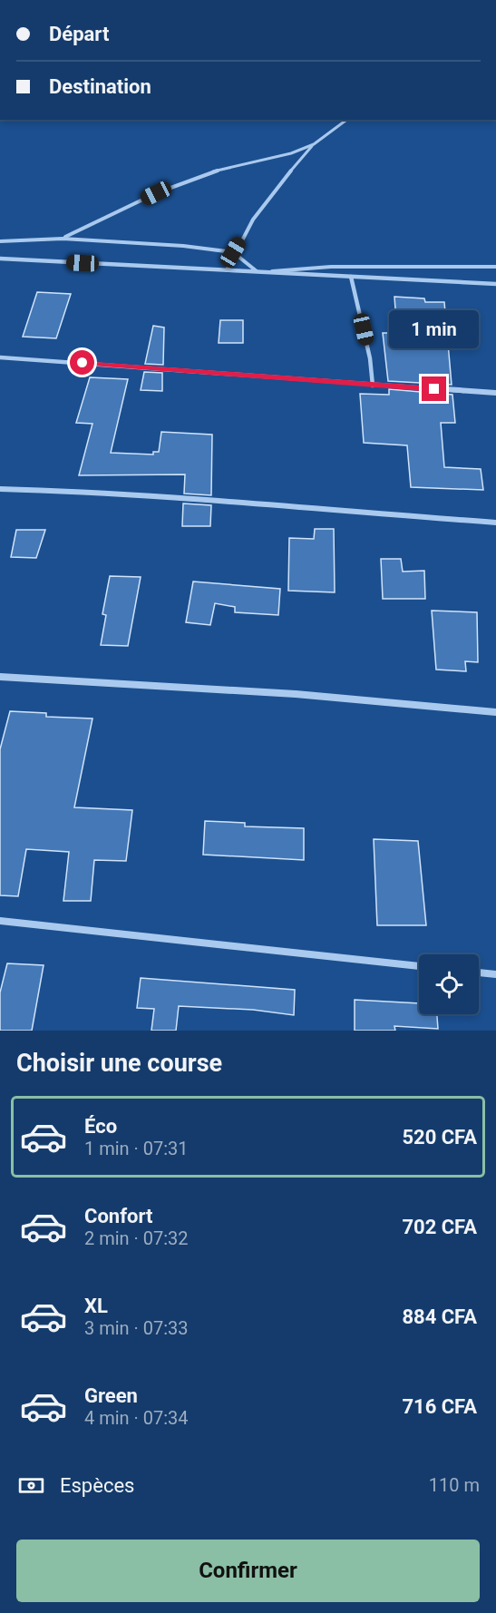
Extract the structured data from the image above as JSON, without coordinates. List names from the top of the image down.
{
  "page": {
    "banner": ["Départ", "Destination"],
    "bubble": "1 min",
    "heading": "Choisir une course",
    "list": [
      {
        "name": "Éco",
        "note": "1 min · 07:31",
        "value": "520 CFA"
      },
      {
        "name": "Confort",
        "note": "2 min · 07:32",
        "value": "702 CFA"
      },
      {
        "name": "XL",
        "note": "3 min · 07:33",
        "value": "884 CFA"
      },
      {
        "name": "Green",
        "note": "4 min · 07:34",
        "value": "716 CFA"
      }
    ],
    "pay": ["Espèces", "110 m"],
    "buttons": "Confirmer"
  }
}
